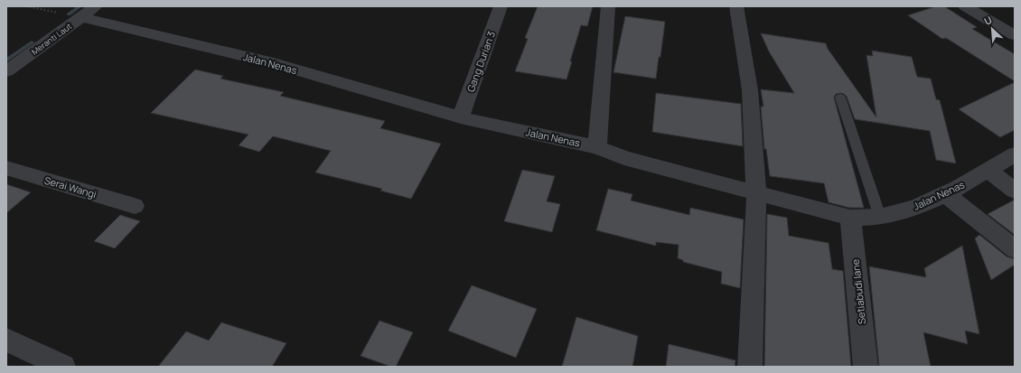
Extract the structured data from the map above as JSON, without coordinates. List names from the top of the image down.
{
  "streets": {
    "street": [
      "Meranti Laut",
      "Gang Durian 3",
      "Jalan Nenas",
      "Serai Wangi",
      "Setiabudi lane"
    ]
  },
  "crossings": [
    ["Meranti Laut", "Jalan Nenas"],
    ["Gang Durian 3", "Jalan Nenas"],
    ["Jalan Nenas", "Setiabudi lane"]
  ],
  "north": "top left"
}
